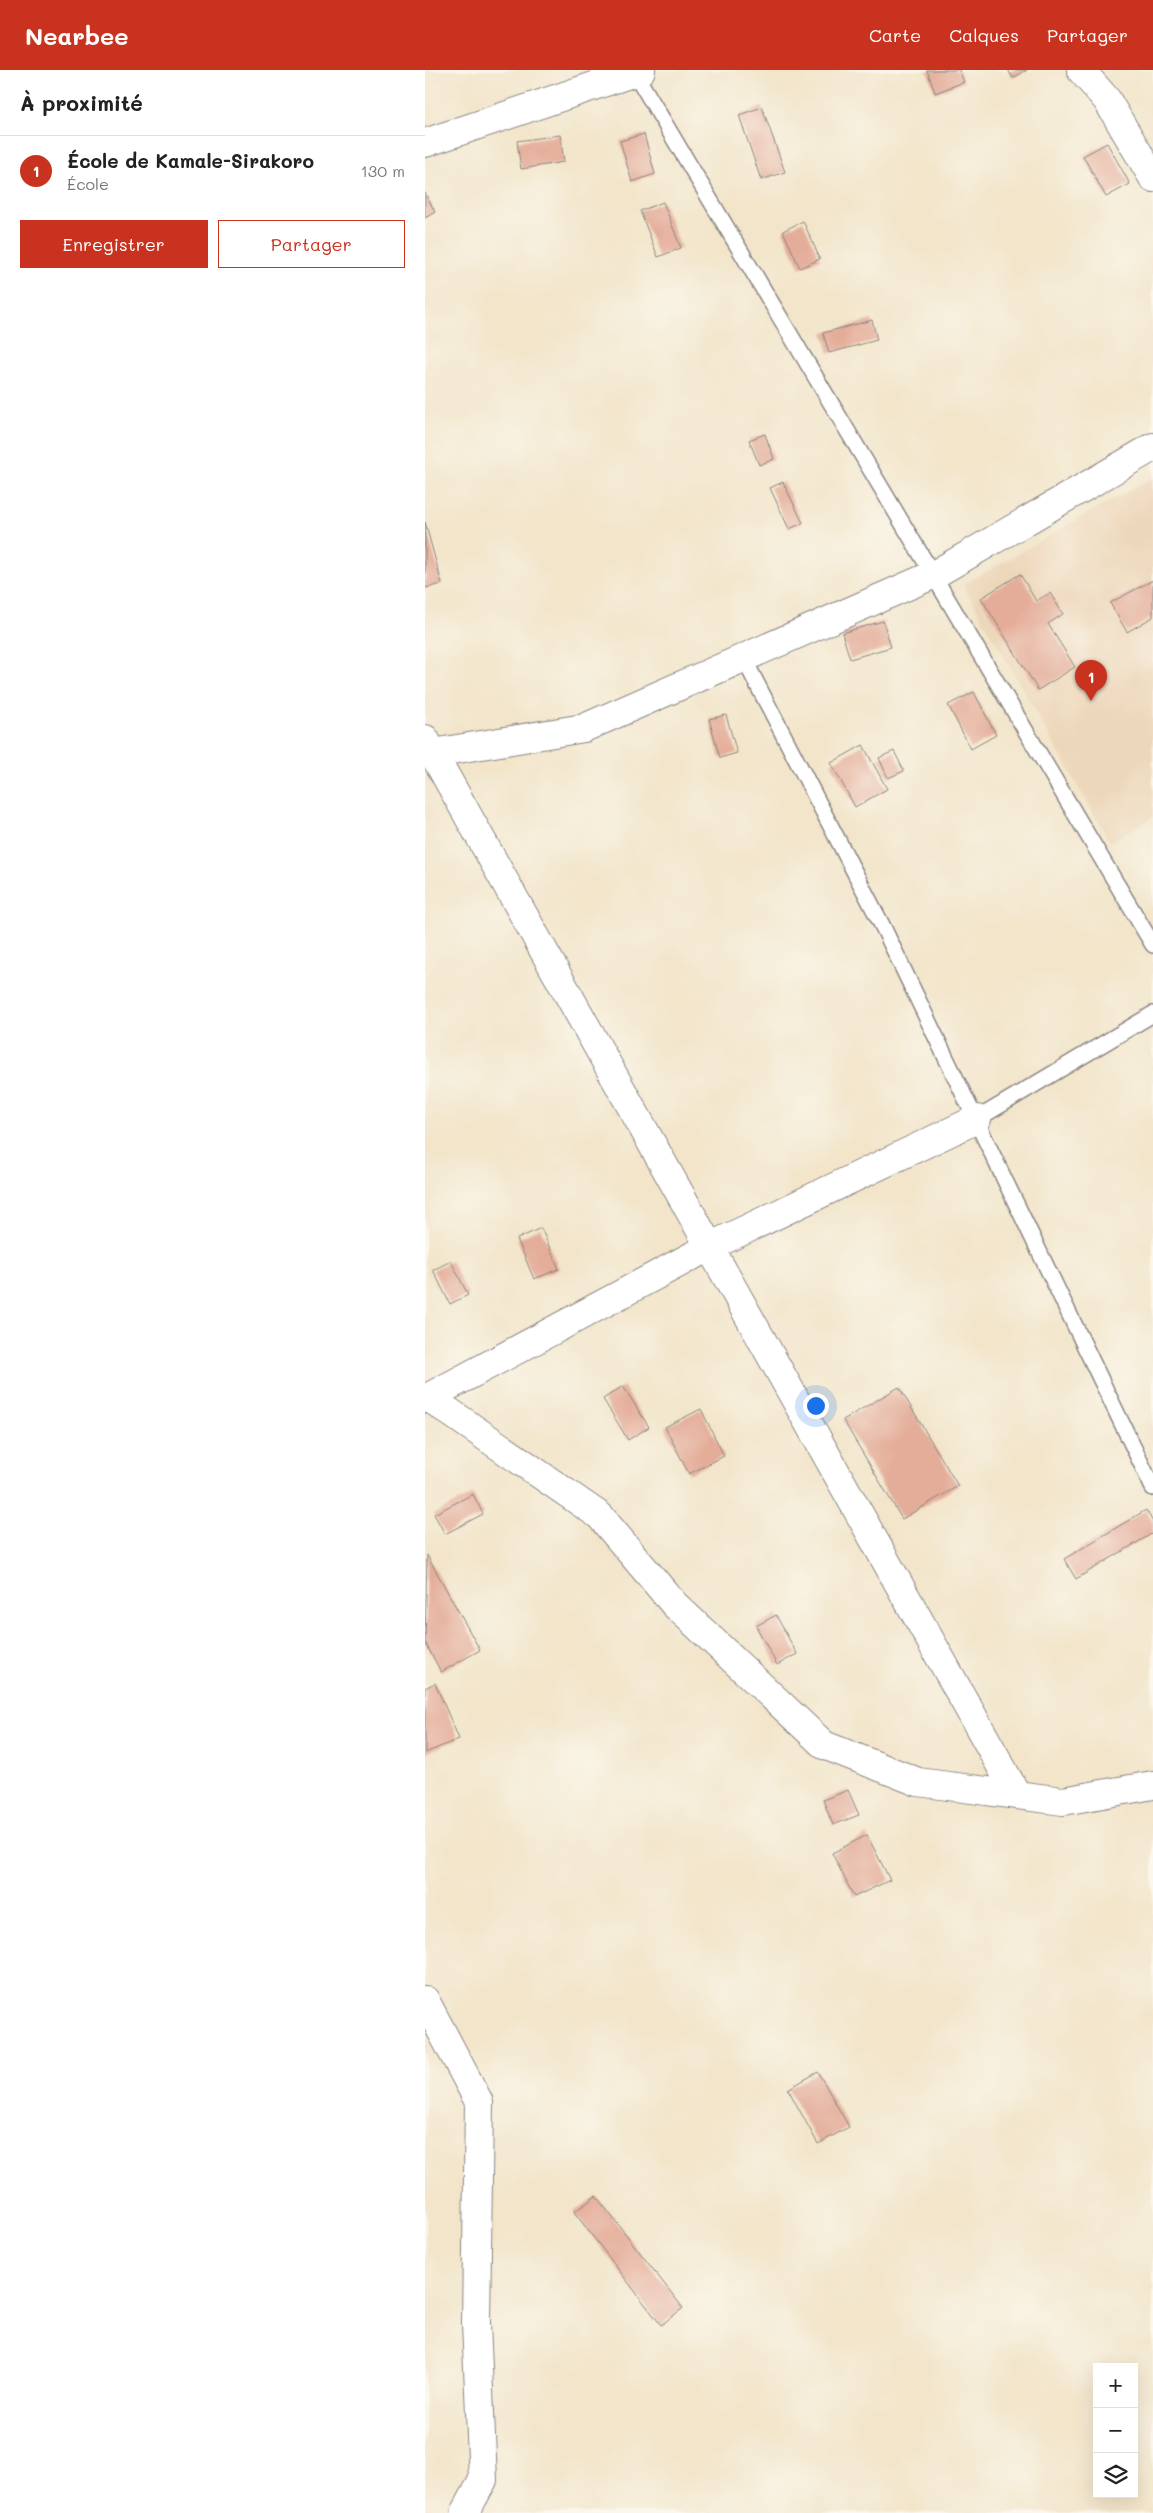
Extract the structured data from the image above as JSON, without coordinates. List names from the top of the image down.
{
  "page": {
    "header": "Nearbee",
    "nav": ["Carte", "Calques", "Partager"],
    "heading": "À proximité",
    "list": [
      {
        "mark": "1",
        "name": "École de Kamale-Sirakoro",
        "note": "École",
        "value": "130 m"
      }
    ],
    "buttons": ["Enregistrer", "Partager"],
    "pins": "1",
    "map_buttons": ["+", "−"]
  }
}
